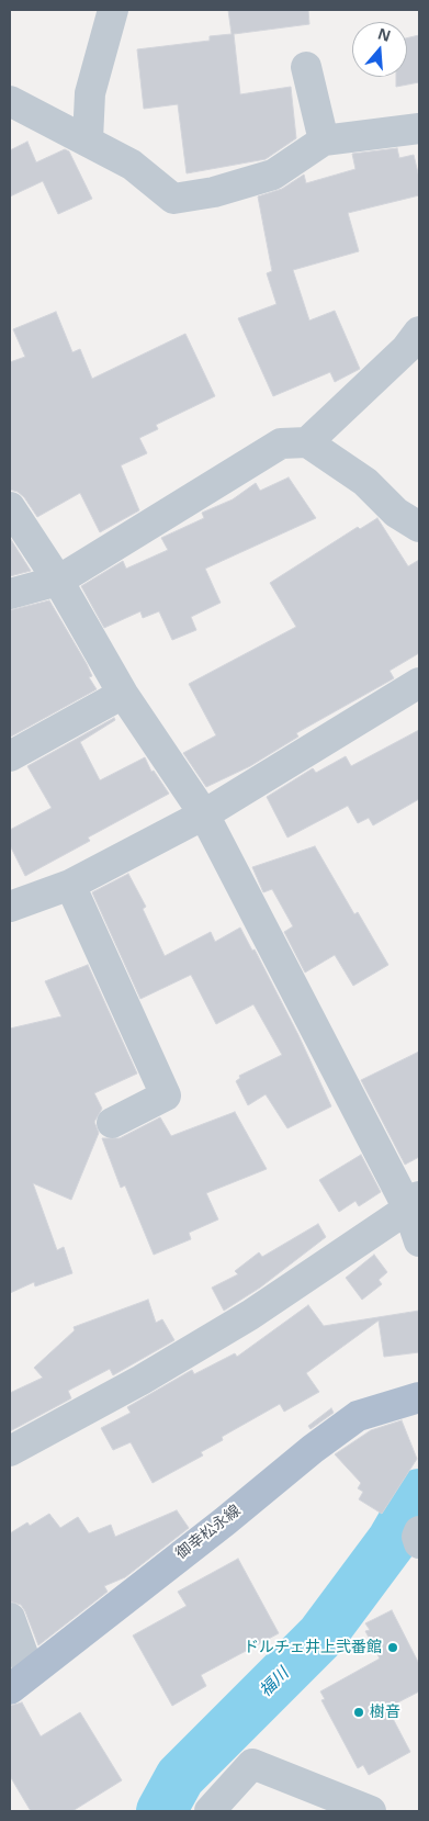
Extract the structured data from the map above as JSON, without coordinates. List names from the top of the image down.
{
  "streets": {
    "main road": ["御幸松永線"]
  },
  "water": ["福川"],
  "places": ["ドルチェ井上弐番館", "樹音"],
  "north": "top"
}
